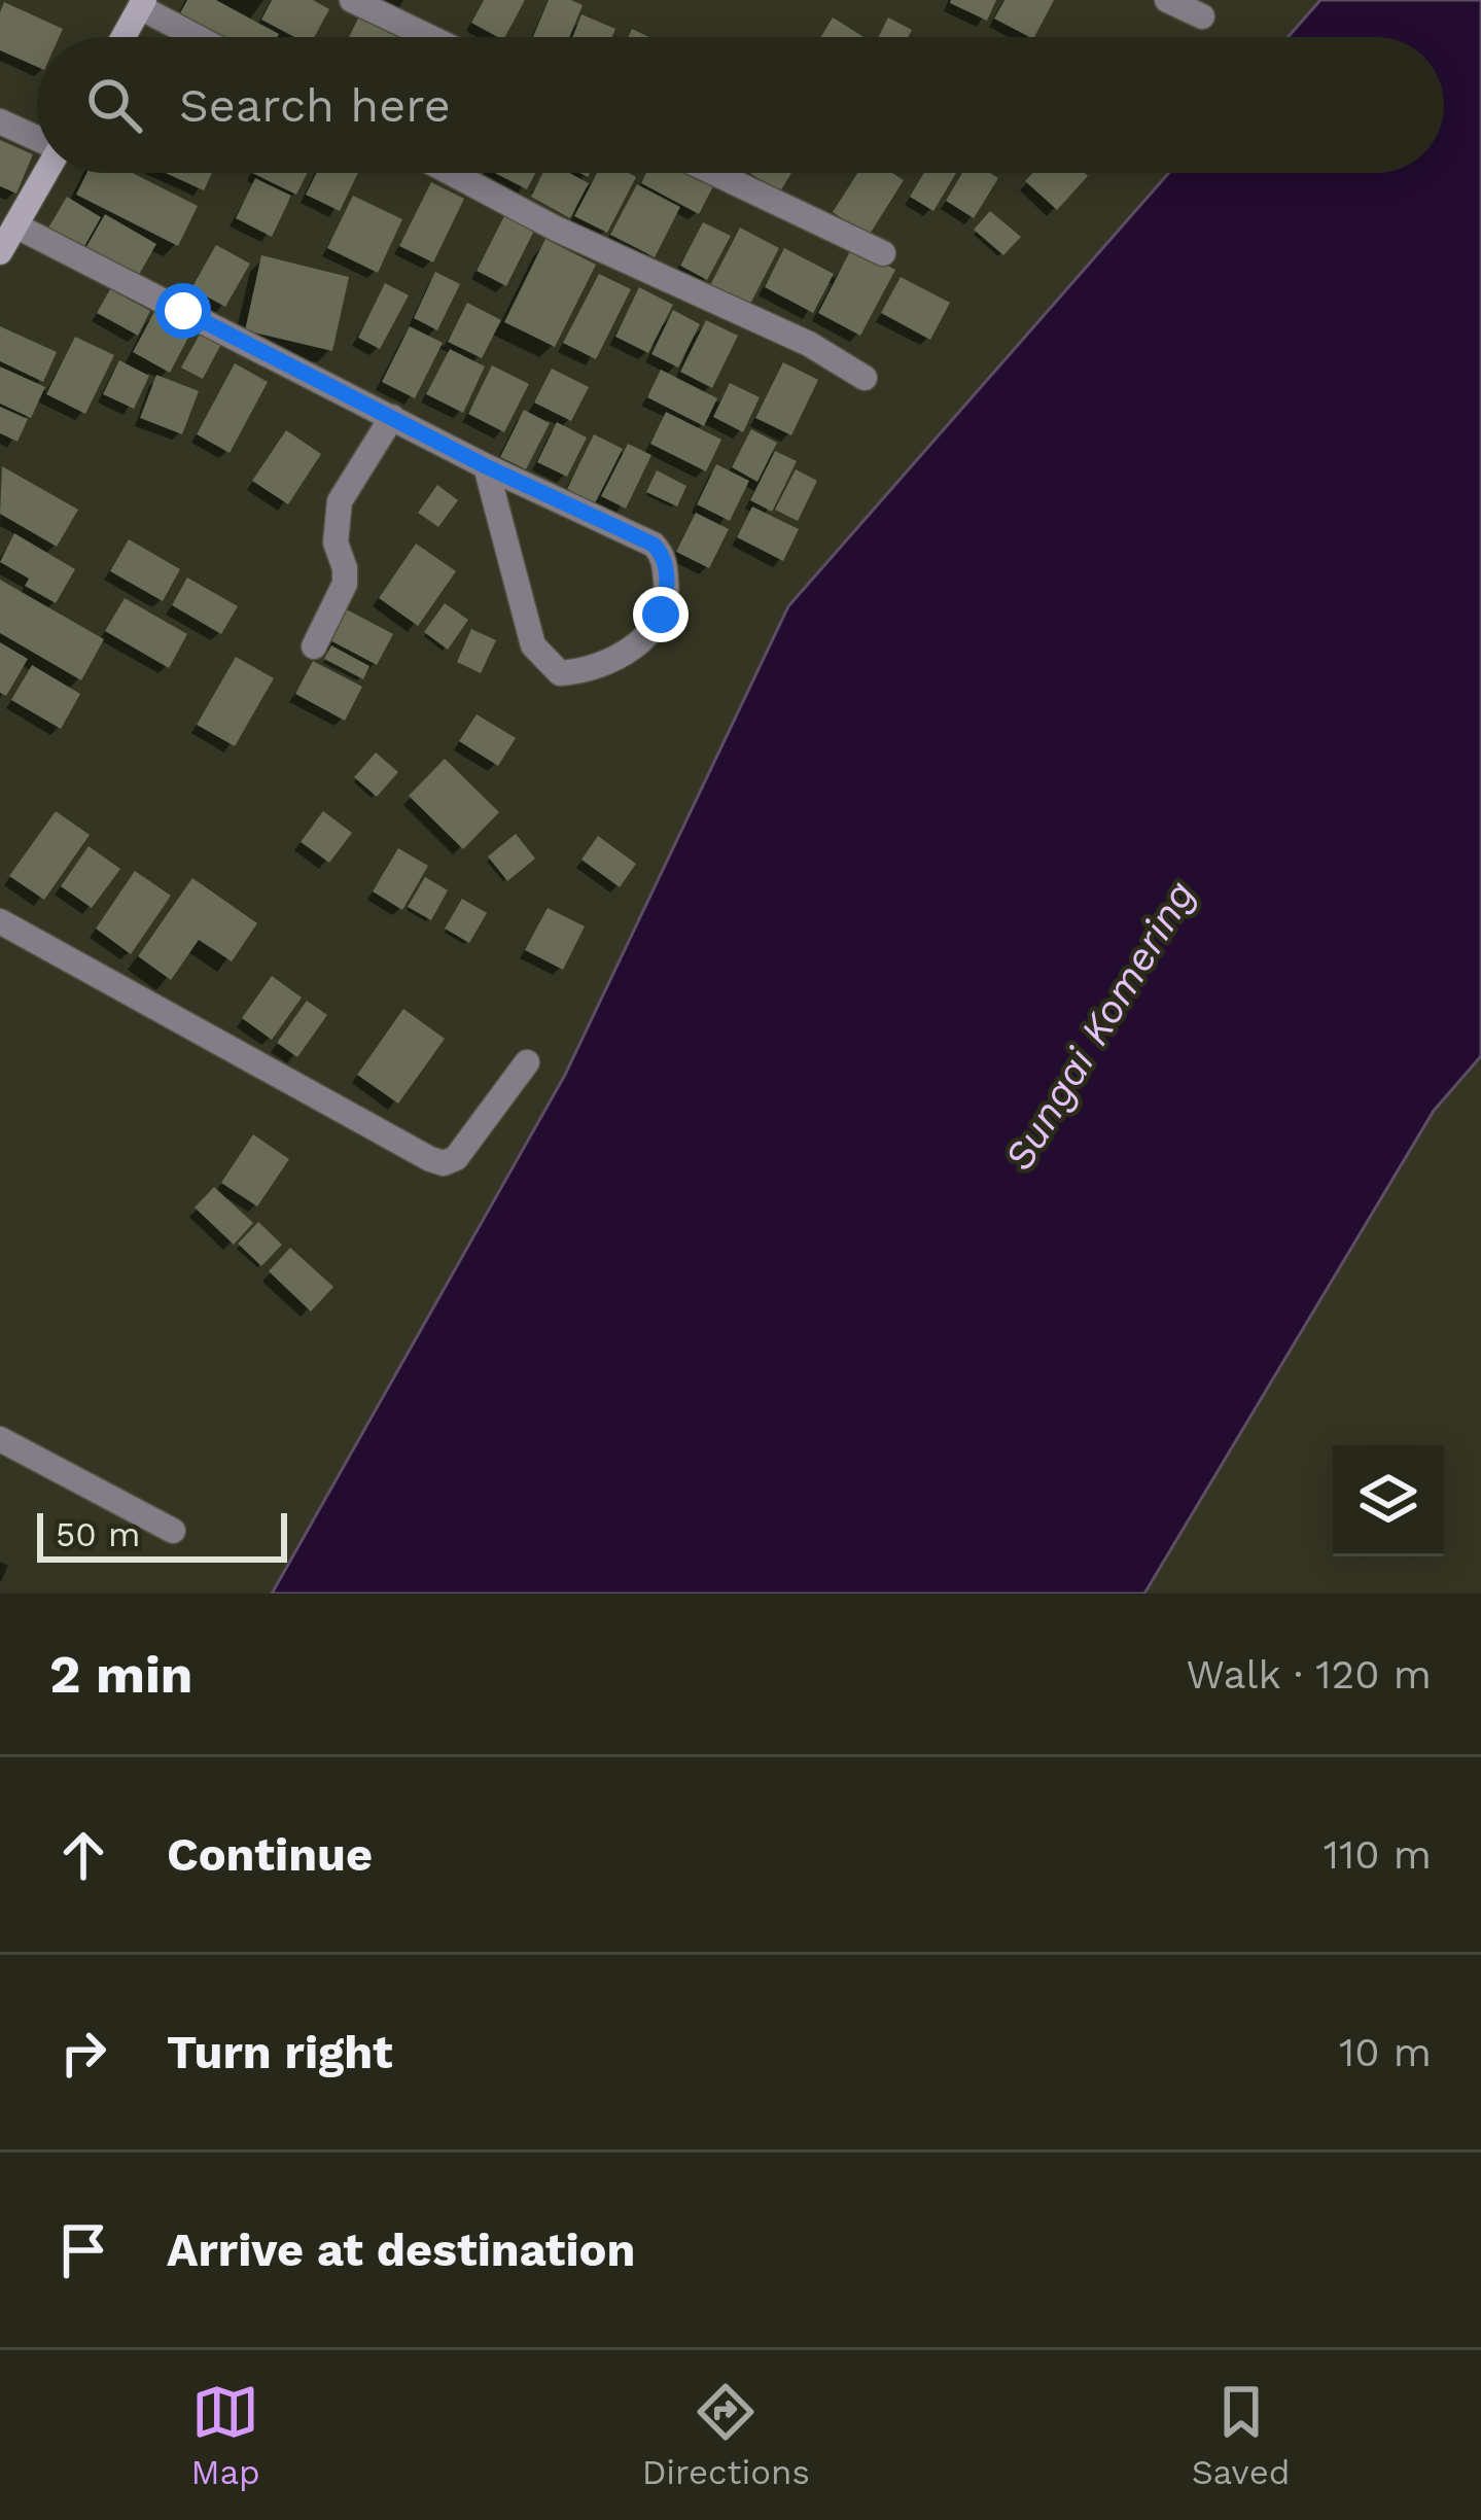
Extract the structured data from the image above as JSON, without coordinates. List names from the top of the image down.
{
  "water": ["Sungai Komering"],
  "scale_bar": "50 m",
  "page": {
    "search": "Search here",
    "scale": "50 m",
    "heading": ["2 min", "Walk · 120 m"],
    "list": [
      ["Continue", "110 m"],
      ["Turn right", "10 m"],
      "Arrive at destination"
    ],
    "nav": ["Map", "Directions", "Saved"]
  }
}
